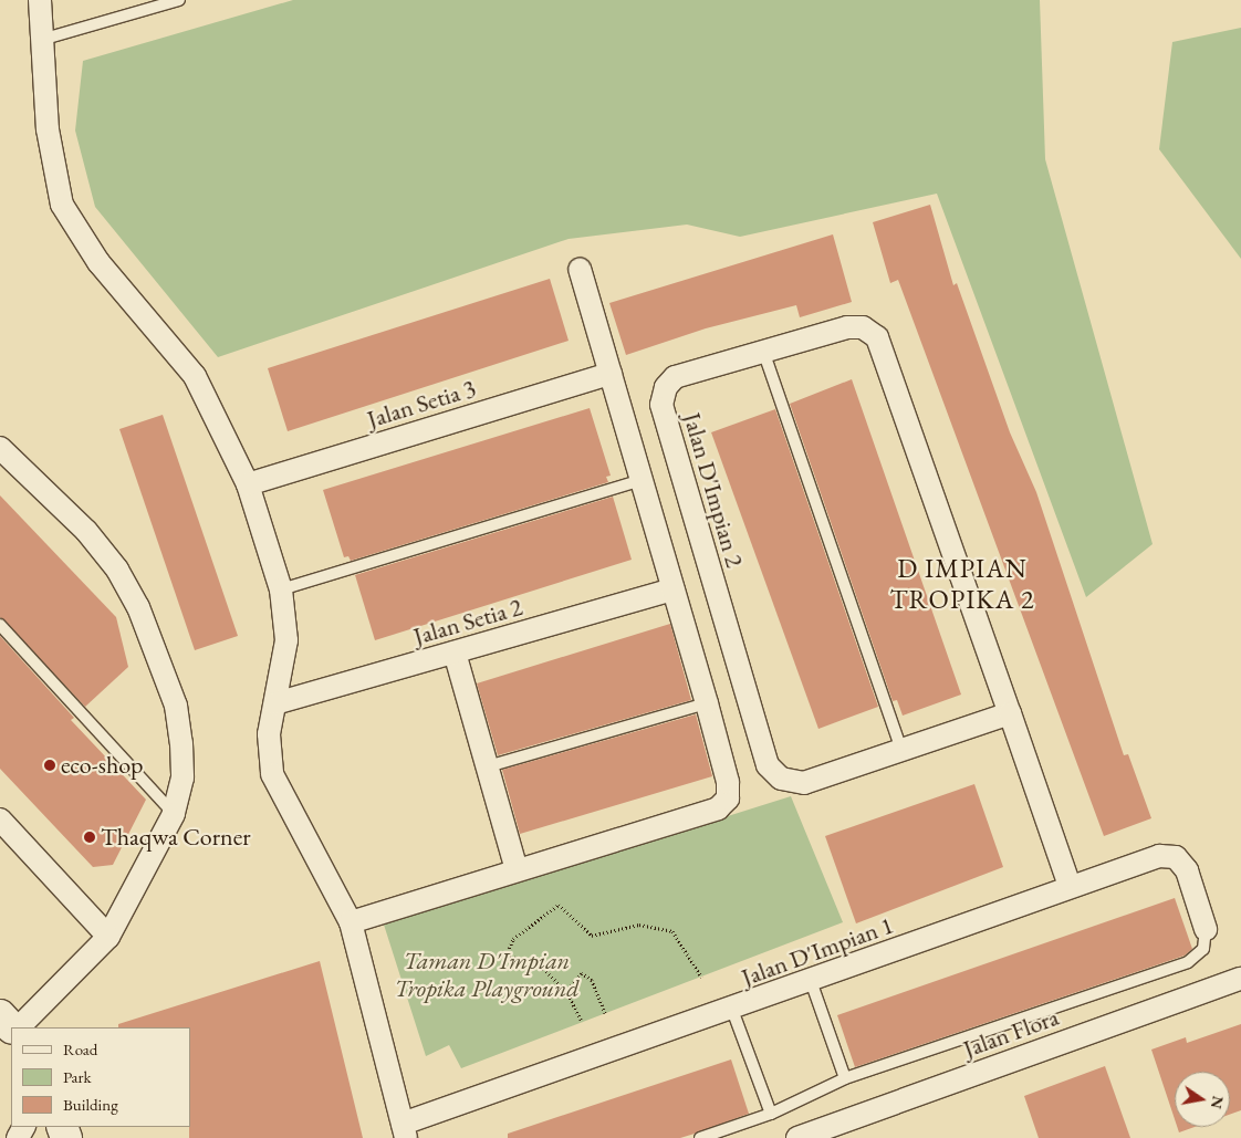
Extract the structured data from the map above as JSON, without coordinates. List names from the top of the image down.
{
  "streets": {
    "street": [
      "Jalan Setia 3",
      "Jalan D'Impian 2",
      "Jalan Setia 2",
      "Jalan D'Impian 1",
      "Jalan Flora"
    ]
  },
  "crossings": [
    ["Jalan D'Impian 2", "Jalan D'Impian 1"]
  ],
  "districts": ["D IMPIAN TROPIKA 2"],
  "parks": ["Taman D'Impian Tropika Playground"],
  "places": ["eco-shop", "Thaqwa Corner"],
  "legend": ["Road", "Park", "Building"],
  "north": "right"
}
